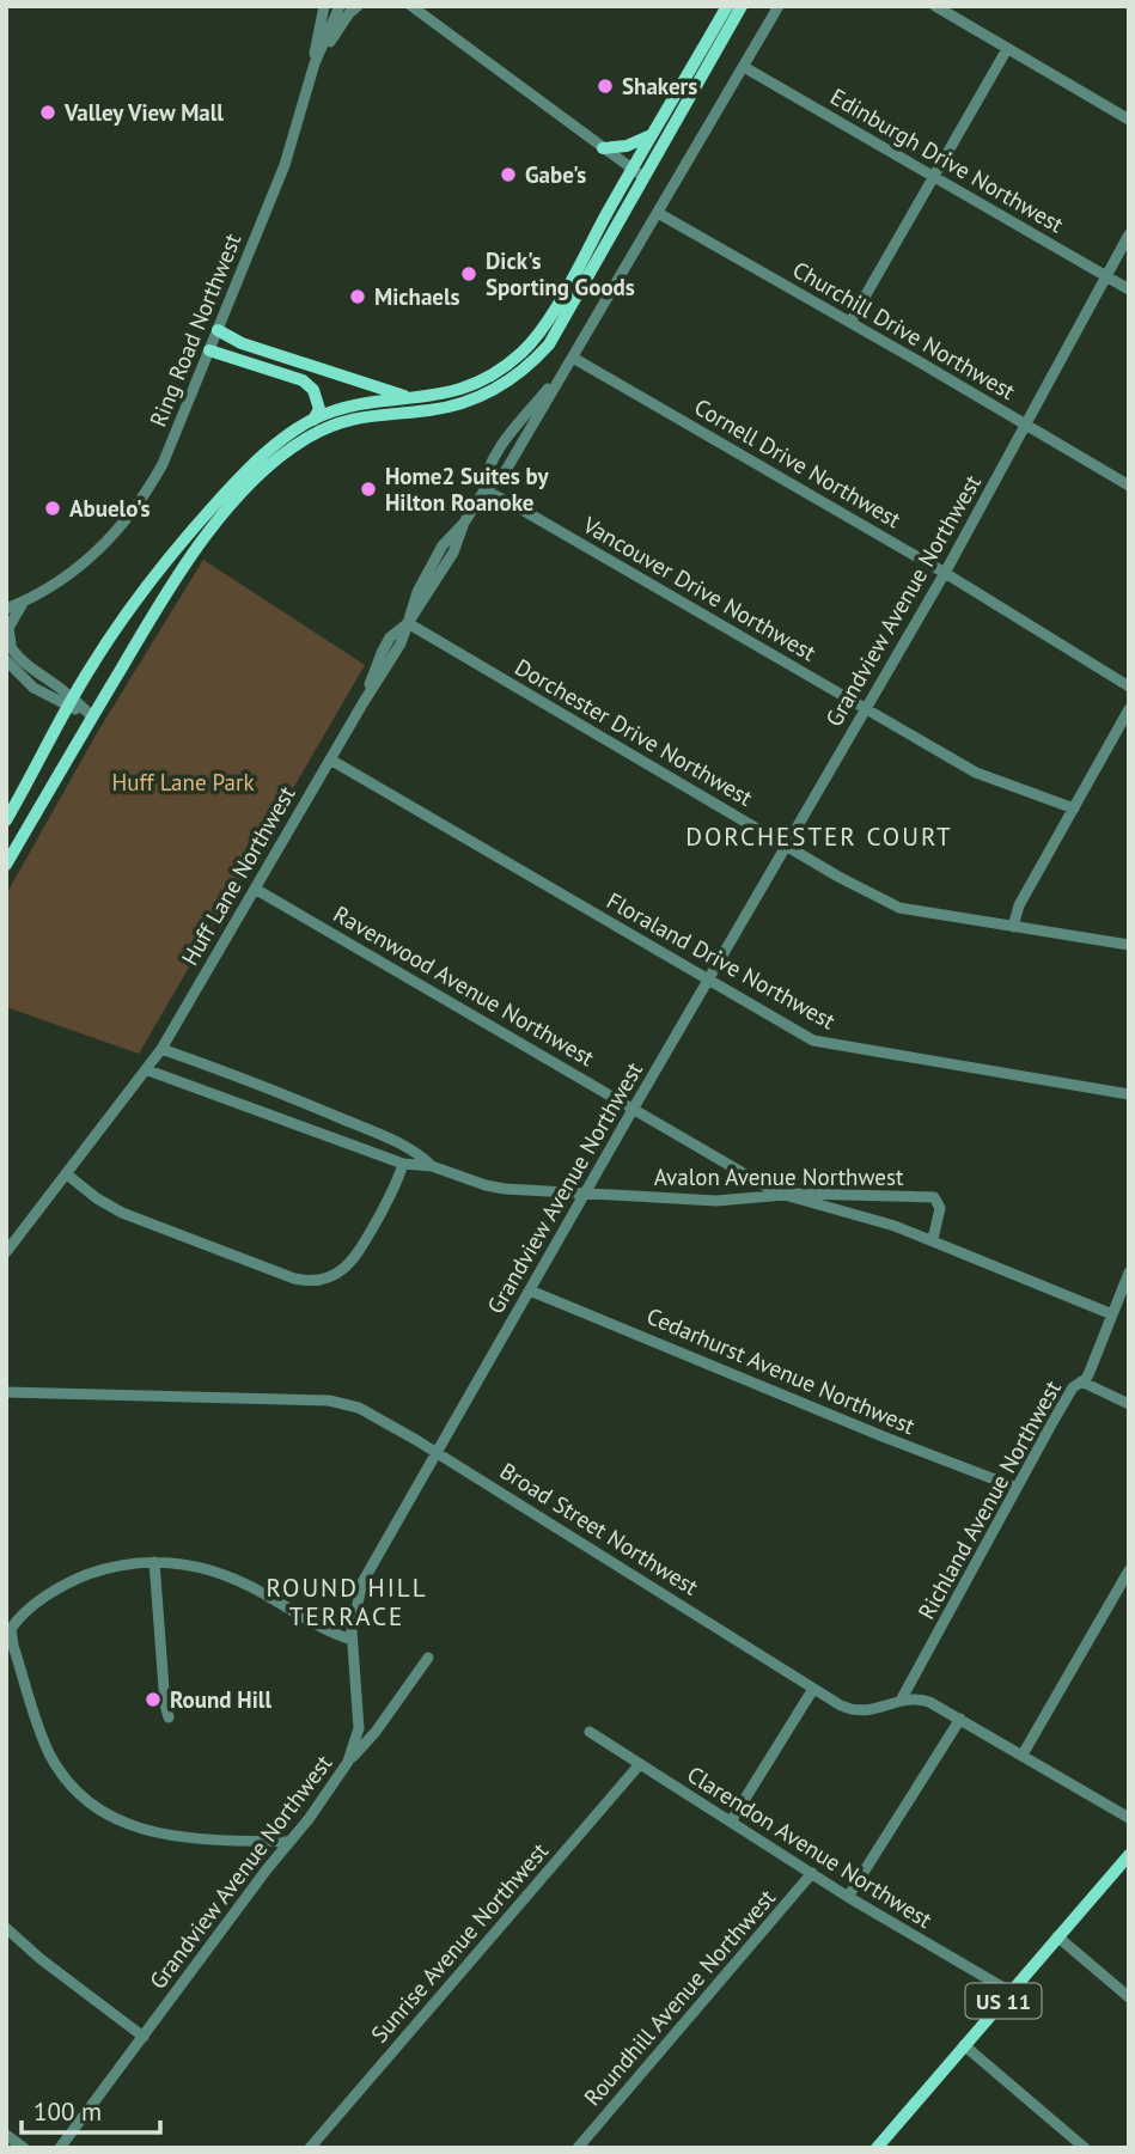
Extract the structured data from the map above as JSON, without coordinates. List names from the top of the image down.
{
  "streets": {
    "main road": ["US 11"],
    "street": [
      "Edinburgh Drive Northwest",
      "Ring Road Northwest",
      "Churchill Drive Northwest",
      "Cornell Drive Northwest",
      "Vancouver Drive Northwest",
      "Grandview Avenue Northwest",
      "Dorchester Drive Northwest",
      "Huff Lane Northwest",
      "Floraland Drive Northwest",
      "Ravenwood Avenue Northwest",
      "Avalon Avenue Northwest",
      "Cedarhurst Avenue Northwest",
      "Richland Avenue Northwest",
      "Broad Street Northwest",
      "Clarendon Avenue Northwest",
      "Sunrise Avenue Northwest",
      "Roundhill Avenue Northwest"
    ]
  },
  "crossings": [
    ["Edinburgh Drive Northwest", "Grandview Avenue Northwest"],
    ["Edinburgh Drive Northwest", "Huff Lane Northwest"],
    ["Churchill Drive Northwest", "Grandview Avenue Northwest"],
    ["Churchill Drive Northwest", "Huff Lane Northwest"],
    ["Cornell Drive Northwest", "Grandview Avenue Northwest"],
    ["Cornell Drive Northwest", "Huff Lane Northwest"],
    ["Vancouver Drive Northwest", "Grandview Avenue Northwest"],
    ["Vancouver Drive Northwest", "Huff Lane Northwest"],
    ["Grandview Avenue Northwest", "Dorchester Drive Northwest"],
    ["Grandview Avenue Northwest", "Floraland Drive Northwest"],
    ["Grandview Avenue Northwest", "Ravenwood Avenue Northwest"],
    ["Grandview Avenue Northwest", "Avalon Avenue Northwest"],
    ["Grandview Avenue Northwest", "Cedarhurst Avenue Northwest"],
    ["Grandview Avenue Northwest", "Broad Street Northwest"],
    ["Dorchester Drive Northwest", "Huff Lane Northwest"],
    ["Huff Lane Northwest", "Floraland Drive Northwest"],
    ["Huff Lane Northwest", "Ravenwood Avenue Northwest"],
    ["Huff Lane Northwest", "Avalon Avenue Northwest"],
    ["Ravenwood Avenue Northwest", "Avalon Avenue Northwest"],
    ["Cedarhurst Avenue Northwest", "Richland Avenue Northwest"],
    ["Richland Avenue Northwest", "Broad Street Northwest"],
    ["Clarendon Avenue Northwest", "Sunrise Avenue Northwest"],
    ["Clarendon Avenue Northwest", "Roundhill Avenue Northwest"],
    ["Clarendon Avenue Northwest", "US 11"]
  ],
  "districts": ["DORCHESTER COURT", "ROUND HILL TERRACE"],
  "parks": ["Huff Lane Park"],
  "places": [
    "Shakers",
    "Valley View Mall",
    "Gabe's",
    "Dick's Sporting Goods",
    "Michaels",
    "Home2 Suites by Hilton Roanoke",
    "Abuelo's",
    "Round Hill"
  ],
  "scale_bar": "100 m"
}
